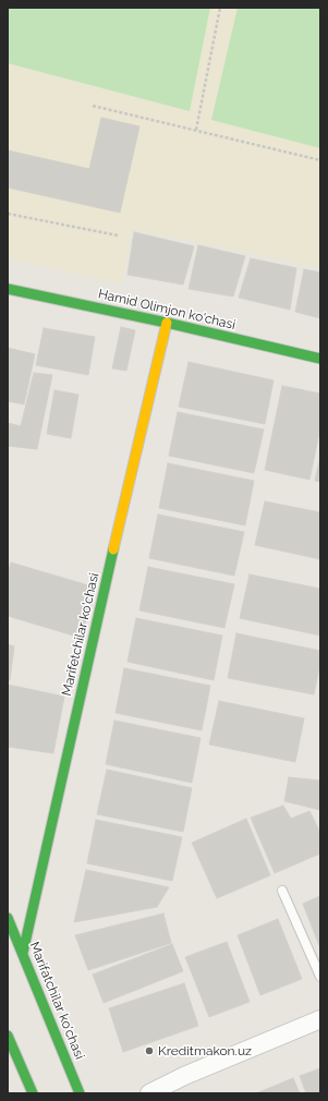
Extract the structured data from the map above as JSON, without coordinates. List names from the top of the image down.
{
  "streets": {
    "street": ["Hamid Olimjon ko'chasi", "Marifetchilar ko'chasi", "Marifatchilar ko'chasi"]
  },
  "crossings": [
    ["Hamid Olimjon ko'chasi", "Marifetchilar ko'chasi"],
    ["Marifetchilar ko'chasi", "Marifatchilar ko'chasi"]
  ],
  "places": ["Kreditmakon.uz"]
}
